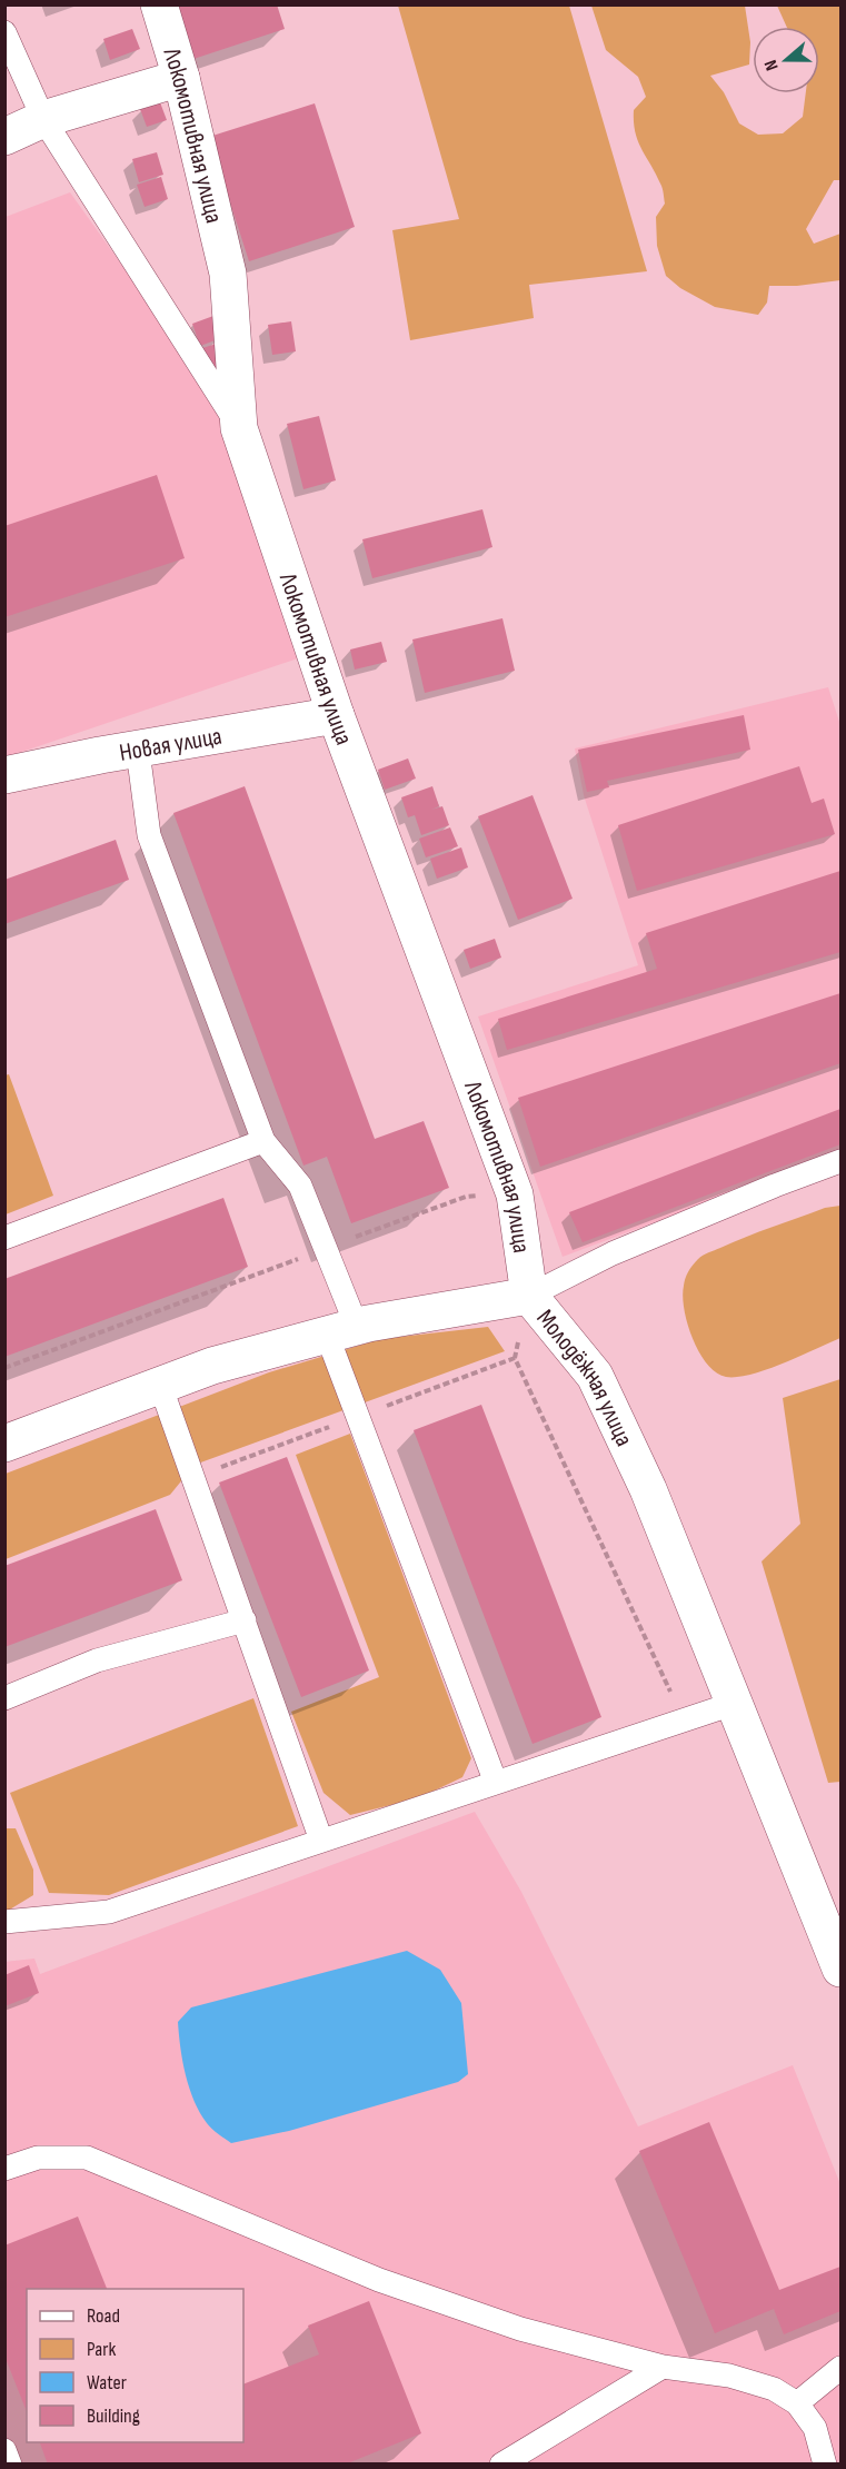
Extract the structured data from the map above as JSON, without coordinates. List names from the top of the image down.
{
  "streets": {
    "street": ["Локомотивная улица", "Новая улица", "Молодёжная улица"]
  },
  "crossings": [
    ["Локомотивная улица", "Новая улица"],
    ["Локомотивная улица", "Молодёжная улица"]
  ],
  "legend": [
    "Road",
    "Park",
    "Water",
    "Building"
  ],
  "north": "left"
}
